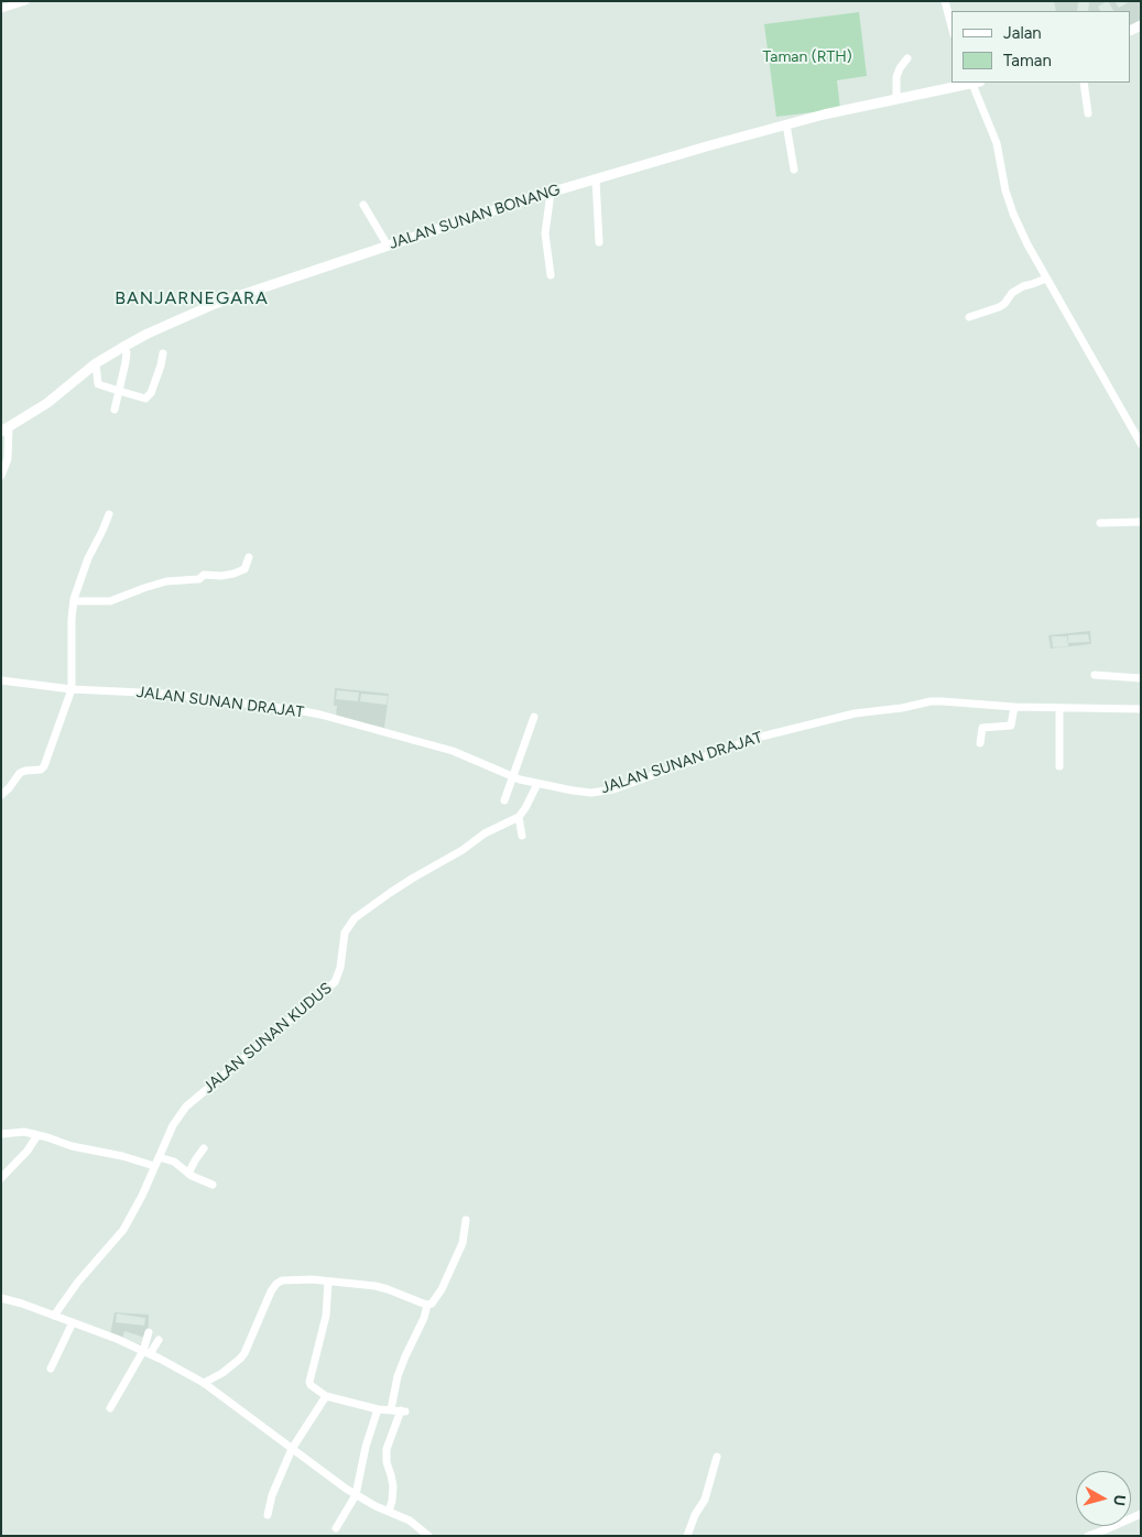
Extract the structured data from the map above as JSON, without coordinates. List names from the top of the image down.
{
  "streets": {
    "street": ["JALAN SUNAN BONANG", "JALAN SUNAN DRAJAT", "JALAN SUNAN KUDUS"]
  },
  "districts": ["BANJARNEGARA"],
  "parks": ["Taman (RTH)"],
  "legend": ["Jalan", "Taman"],
  "north": "right"
}
